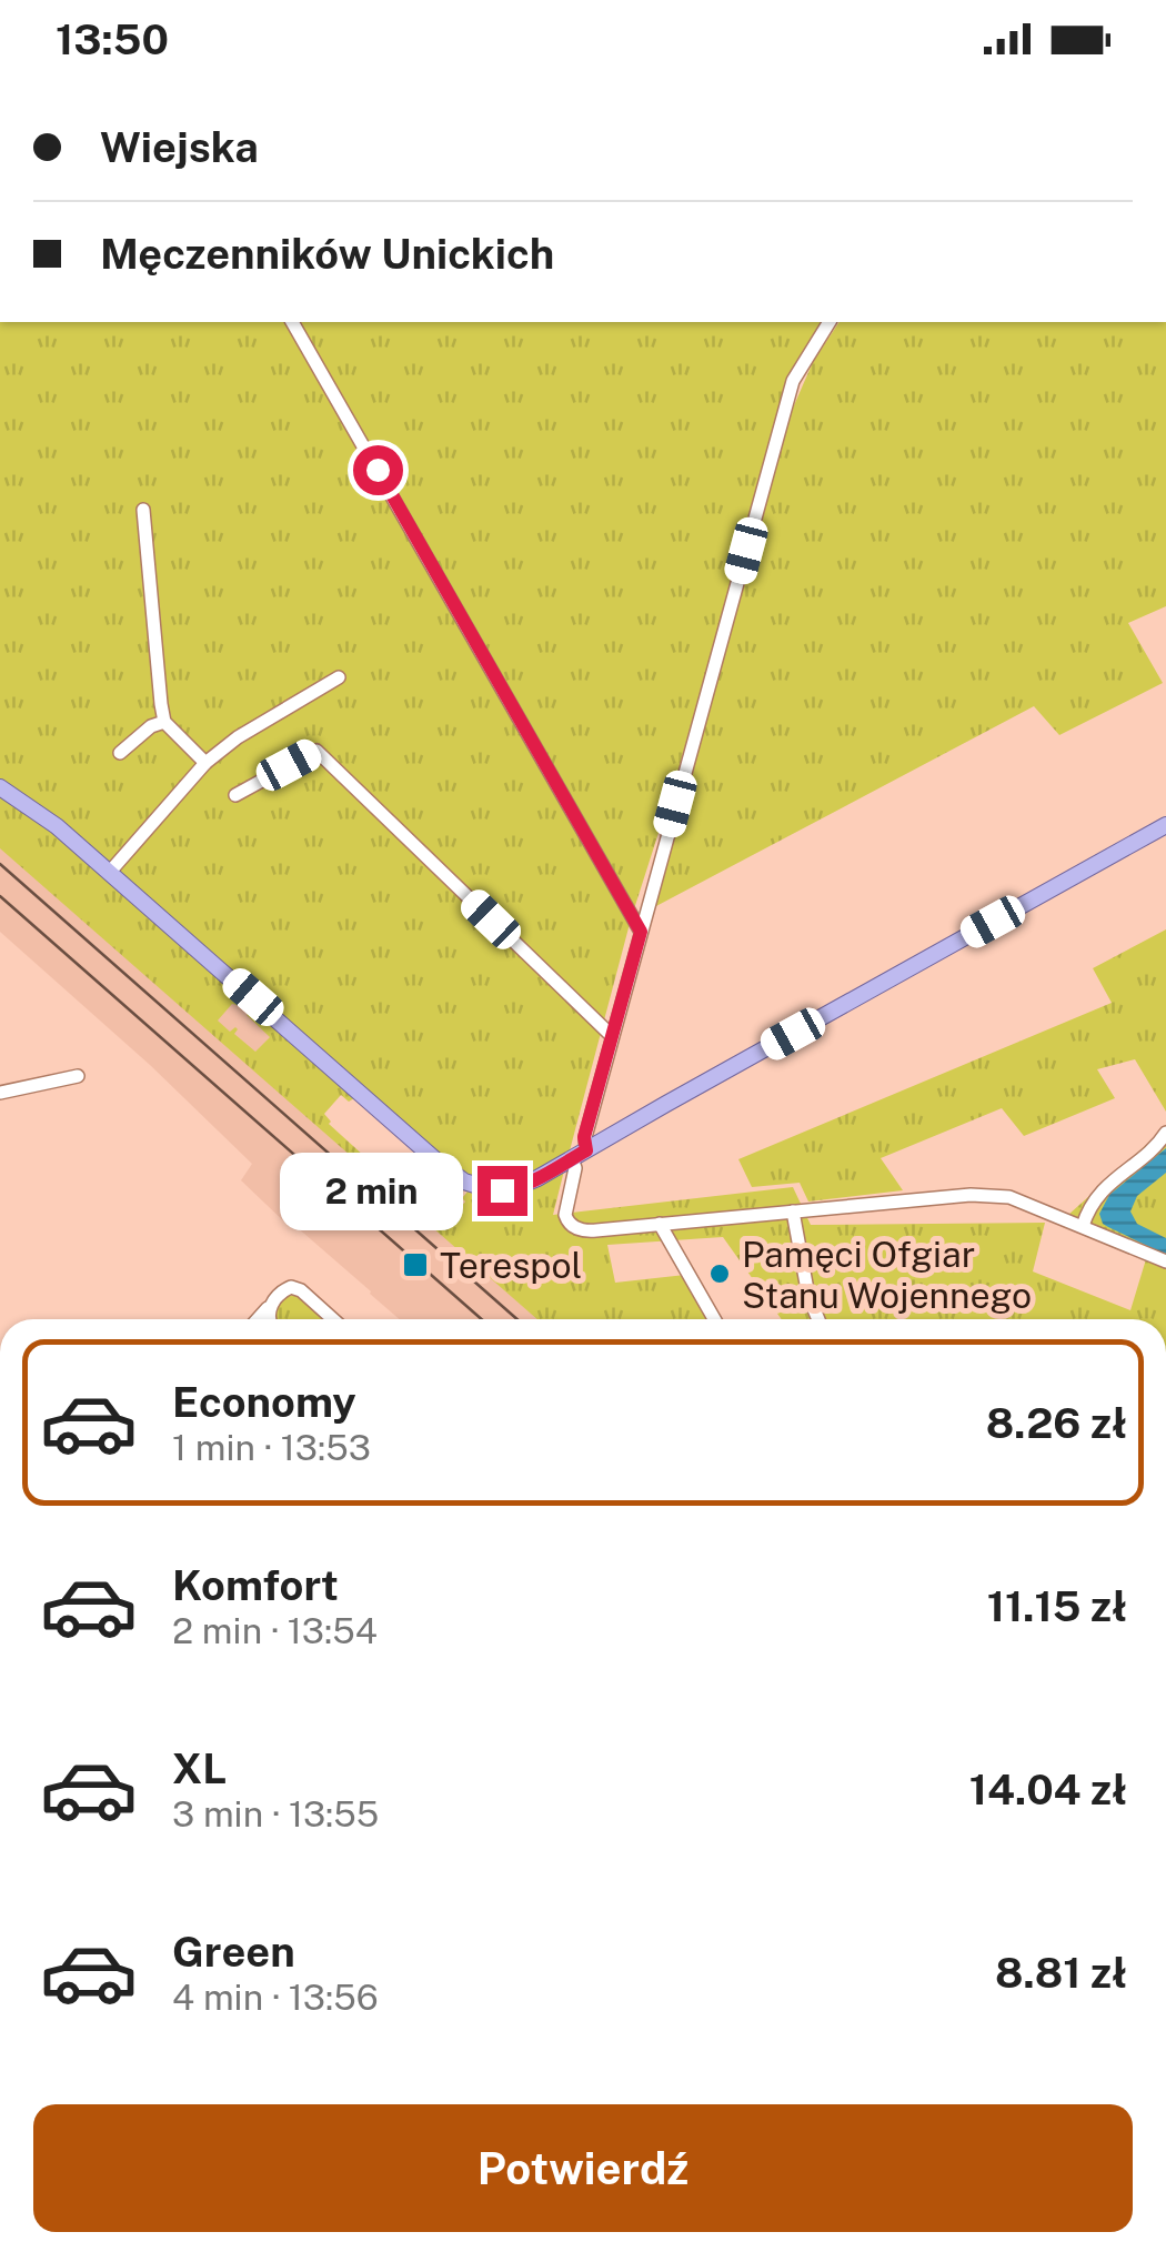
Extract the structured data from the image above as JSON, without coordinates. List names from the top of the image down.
{
  "places": {
    "transit": ["Terespol"],
    "other": ["Pamęci Ofgiar Stanu Wojennego"]
  },
  "page": {
    "status": "13:50",
    "banner": ["Wiejska", "Męczenników Unickich"],
    "bubble": "2 min",
    "list": [
      {
        "name": "Economy",
        "note": "1 min · 13:53",
        "value": "8.26 zł"
      },
      {
        "name": "Komfort",
        "note": "2 min · 13:54",
        "value": "11.15 zł"
      },
      {
        "name": "XL",
        "note": "3 min · 13:55",
        "value": "14.04 zł"
      },
      {
        "name": "Green",
        "note": "4 min · 13:56",
        "value": "8.81 zł"
      }
    ],
    "buttons": "Potwierdź"
  }
}
